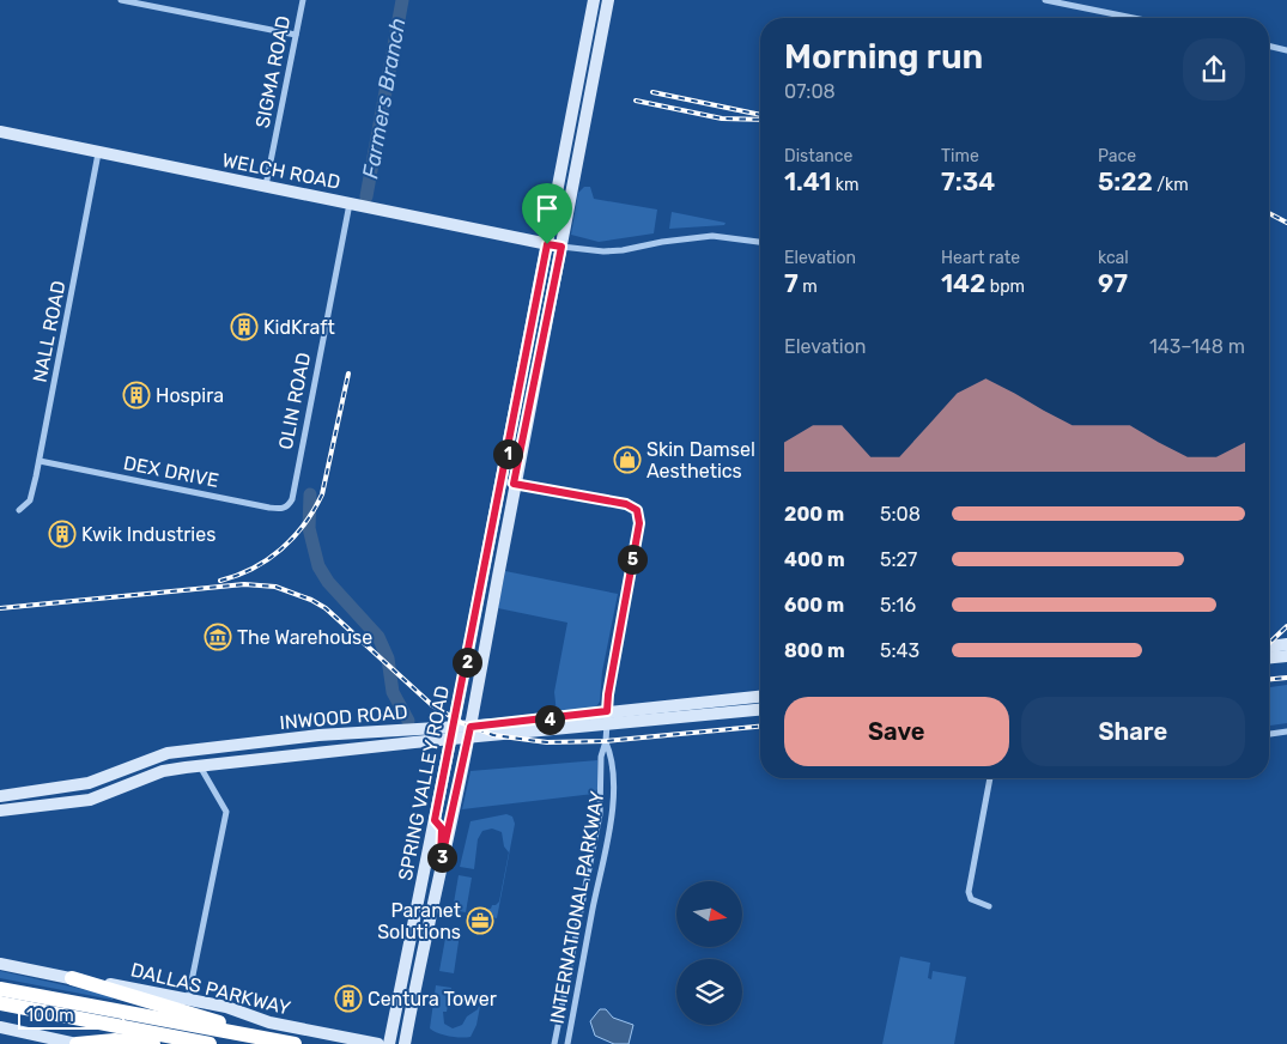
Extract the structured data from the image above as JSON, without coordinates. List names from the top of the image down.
{
  "streets": {
    "main road": [
      "WELCH ROAD",
      "INWOOD ROAD",
      "SPRING VALLEY ROAD",
      "DALLAS PARKWAY"
    ],
    "street": [
      "SIGMA ROAD",
      "NALL ROAD",
      "OLIN ROAD",
      "DEX DRIVE",
      "INTERNATIONAL PARKWAY"
    ]
  },
  "crossings": [
    ["SIGMA ROAD", "WELCH ROAD"],
    ["WELCH ROAD", "NALL ROAD"],
    ["WELCH ROAD", "OLIN ROAD"],
    ["WELCH ROAD", "SPRING VALLEY ROAD"],
    ["NALL ROAD", "DEX DRIVE"],
    ["OLIN ROAD", "DEX DRIVE"],
    ["INWOOD ROAD", "SPRING VALLEY ROAD"],
    ["INWOOD ROAD", "INTERNATIONAL PARKWAY"],
    ["SPRING VALLEY ROAD", "INTERNATIONAL PARKWAY"]
  ],
  "water": ["Farmers Branch"],
  "places": {
    "building": [
      "KidKraft",
      "Hospira",
      "Kwik Industries",
      "Centura Tower"
    ],
    "shop": ["Skin Damsel Aesthetics"],
    "museum": ["The Warehouse"],
    "office": ["Paranet Solutions"]
  },
  "scale_bar": "100 m",
  "north": "right",
  "page": {
    "heading": ["Morning run", "07:08"],
    "stats": [
      ["Distance", "1.41 km"],
      ["Time", "7:34"],
      ["Pace", "5:22 /km"],
      ["Elevation", "7 m"],
      ["Heart rate", "142 bpm"],
      ["kcal", "97"]
    ],
    "chart": ["Elevation", "143–148 m"],
    "pins": [
      "1",
      "5",
      "2",
      "4",
      "3"
    ],
    "list": [
      {
        "name": "200 m",
        "note": "5:08"
      },
      {
        "name": "400 m",
        "note": "5:27"
      },
      {
        "name": "600 m",
        "note": "5:16"
      },
      {
        "name": "800 m",
        "note": "5:43"
      }
    ],
    "buttons": ["Save", "Share"],
    "scale": "100 m"
  }
}
